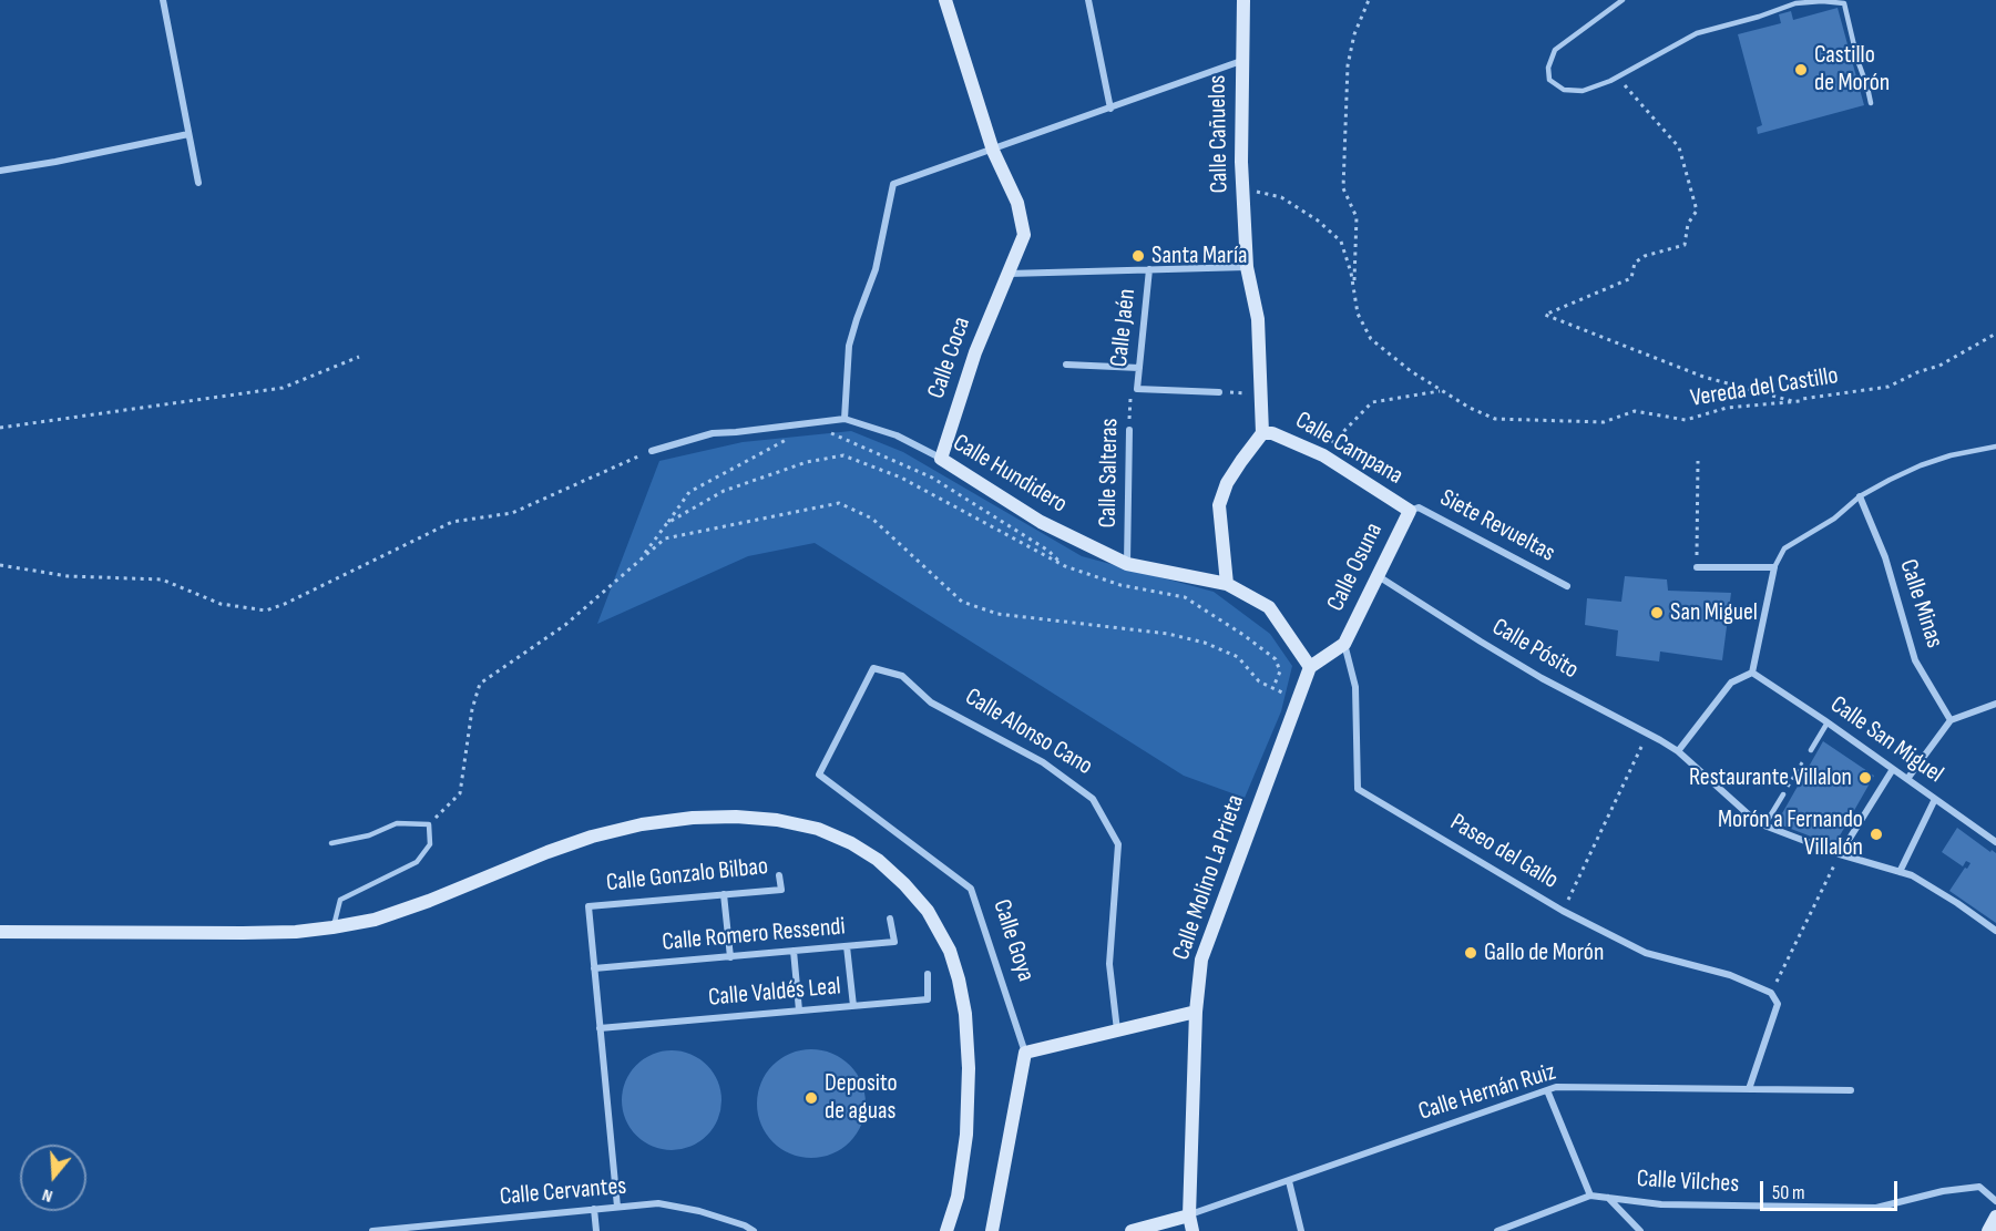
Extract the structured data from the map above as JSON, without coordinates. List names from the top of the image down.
{
  "streets": {
    "street": [
      "Calle Cañuelos",
      "Calle Jaén",
      "Calle Coca",
      "Calle Campana",
      "Calle Salteras",
      "Calle Hundidero",
      "Siete Revueltas",
      "Calle Osuna",
      "Calle Minas",
      "Calle Pósito",
      "Calle Alonso Cano",
      "Calle San Miguel",
      "Paseo del Gallo",
      "Calle Gonzalo Bilbao",
      "Calle Molino La Prieta",
      "Calle Romero Ressendi",
      "Calle Goya",
      "Calle Valdés Leal",
      "Calle Hernán Ruiz",
      "Calle Vilches",
      "Calle Cervantes"
    ],
    "path": ["Vereda del Castillo"]
  },
  "crossings": [
    ["Calle Cañuelos", "Vereda del Castillo"],
    ["Calle Cañuelos", "Calle Campana"],
    ["Calle Jaén", "Calle Salteras"],
    ["Calle Coca", "Calle Hundidero"],
    ["Calle Campana", "Calle Hundidero"],
    ["Calle Campana", "Siete Revueltas"],
    ["Calle Campana", "Calle Osuna"],
    ["Calle Salteras", "Calle Hundidero"],
    ["Calle Hundidero", "Calle Molino La Prieta"],
    ["Siete Revueltas", "Calle Osuna"],
    ["Calle Osuna", "Calle Pósito"],
    ["Calle Osuna", "Paseo del Gallo"],
    ["Calle Alonso Cano", "Calle Goya"],
    ["Calle Gonzalo Bilbao", "Calle Romero Ressendi"],
    ["Calle Molino La Prieta", "Calle Hernán Ruiz"]
  ],
  "places": [
    "Castillo de Morón",
    "Santa María",
    "San Miguel",
    "Restaurante Villalon",
    "Morón a Fernando Villalón",
    "Gallo de Morón",
    "Deposito de aguas"
  ],
  "scale_bar": "50 m",
  "north": "bottom"
}
